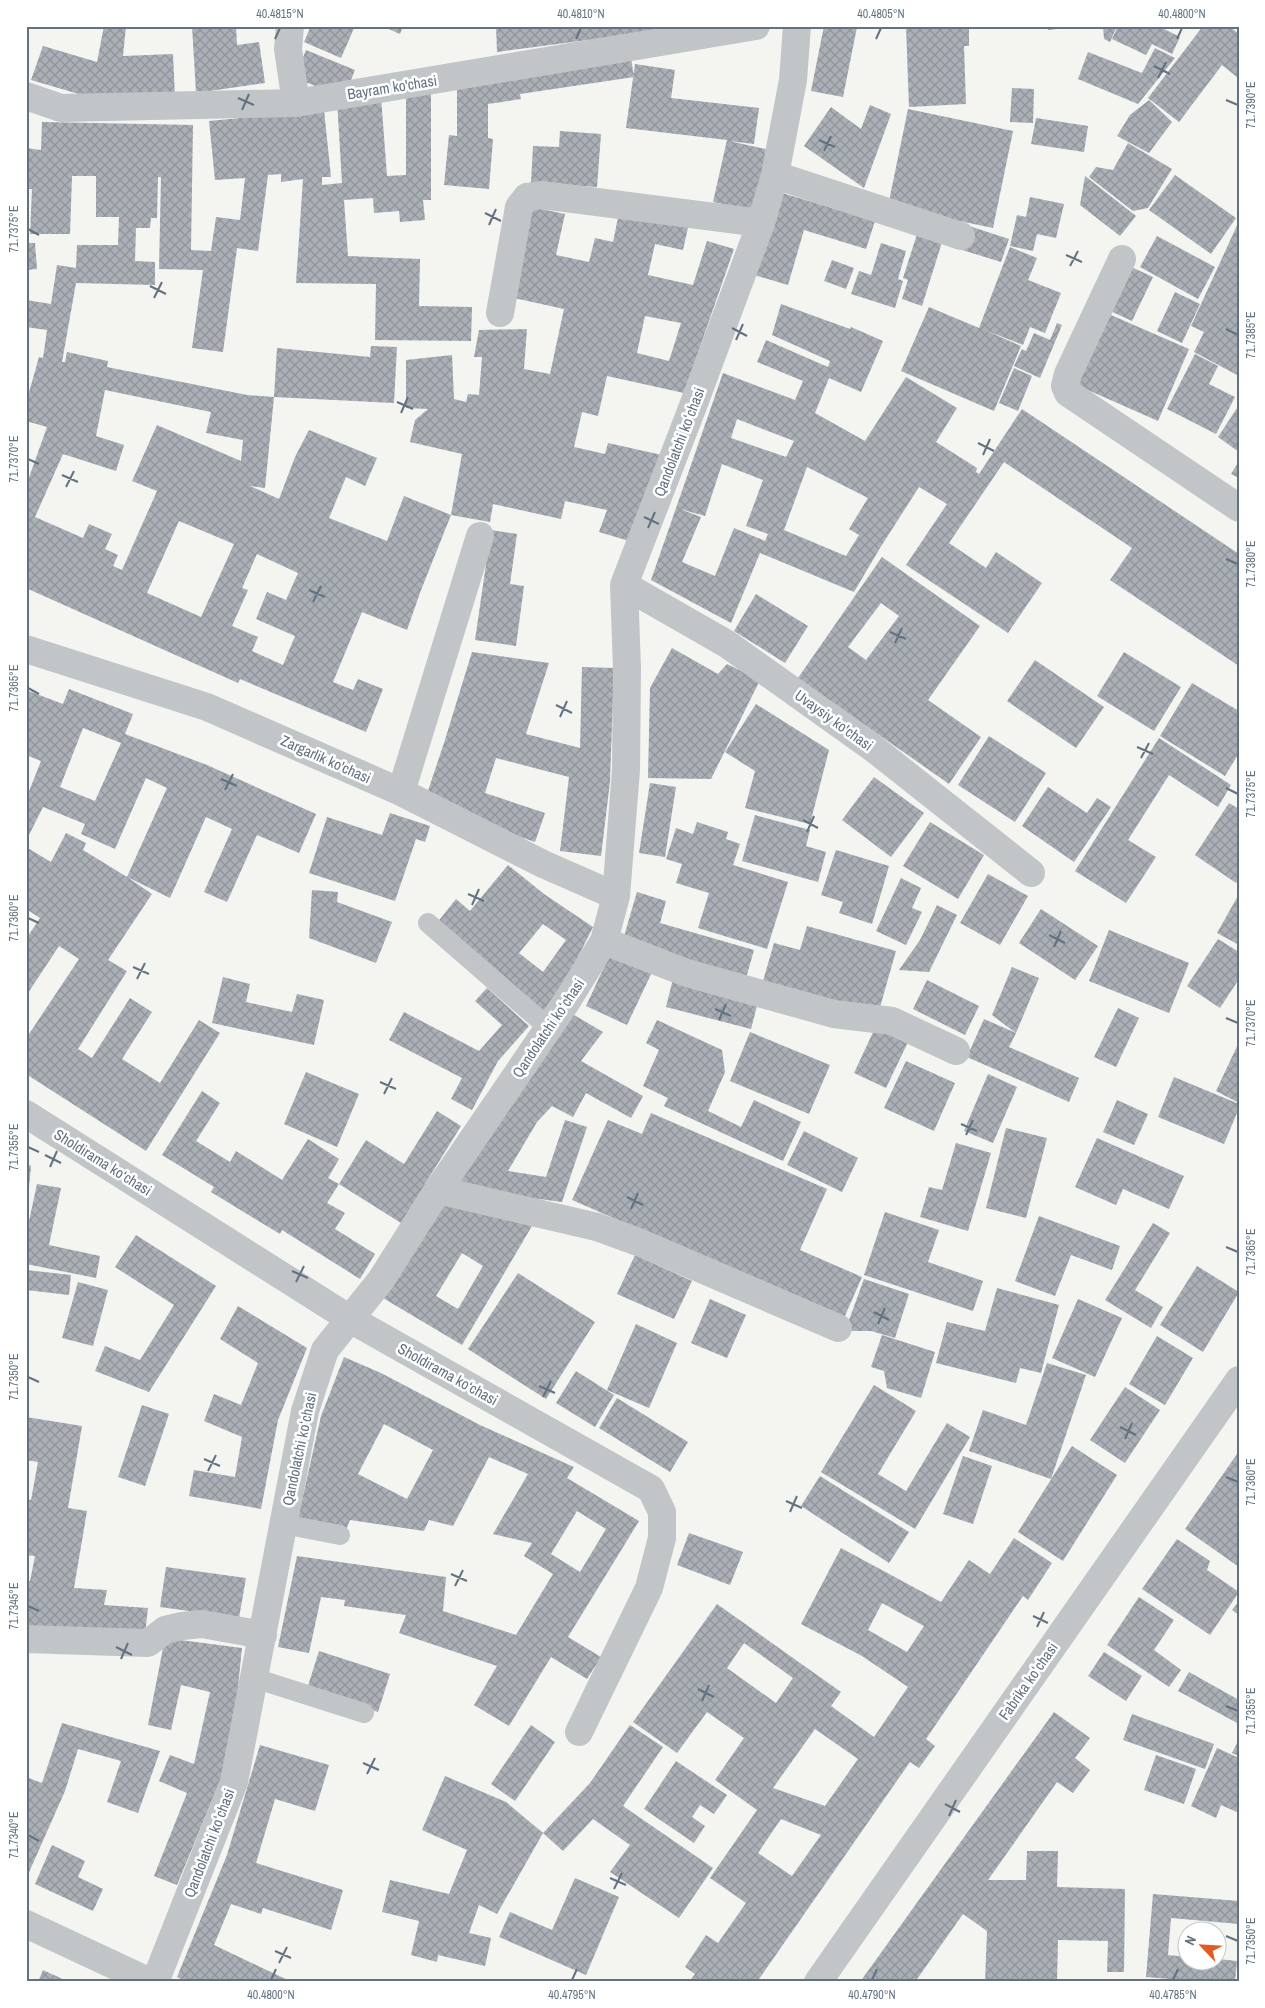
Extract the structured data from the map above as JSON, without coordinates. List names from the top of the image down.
{
  "streets": {
    "street": [
      "Bayram ko'chasi",
      "Qandolatchi koʻchasi",
      "Uvaysiy ko'chasi",
      "Zargarlik ko'chasi",
      "Sholdirama ko‘chasi",
      "Fabrika koʻchasi"
    ]
  },
  "crossings": [
    ["Qandolatchi koʻchasi", "Uvaysiy ko'chasi"],
    ["Qandolatchi koʻchasi", "Zargarlik ko'chasi"],
    ["Qandolatchi koʻchasi", "Sholdirama ko‘chasi"]
  ],
  "north": "top left",
  "coordinates": [
    "40.4815°N",
    "40.4810°N",
    "40.4805°N",
    "40.4800°N",
    "71.7390°E",
    "71.7375°E",
    "71.7385°E",
    "71.7370°E",
    "71.7380°E",
    "71.7365°E",
    "71.7360°E",
    "71.7355°E",
    "71.7350°E",
    "71.7345°E",
    "71.7340°E",
    "40.4795°N",
    "40.4790°N",
    "40.4785°N"
  ]
}
